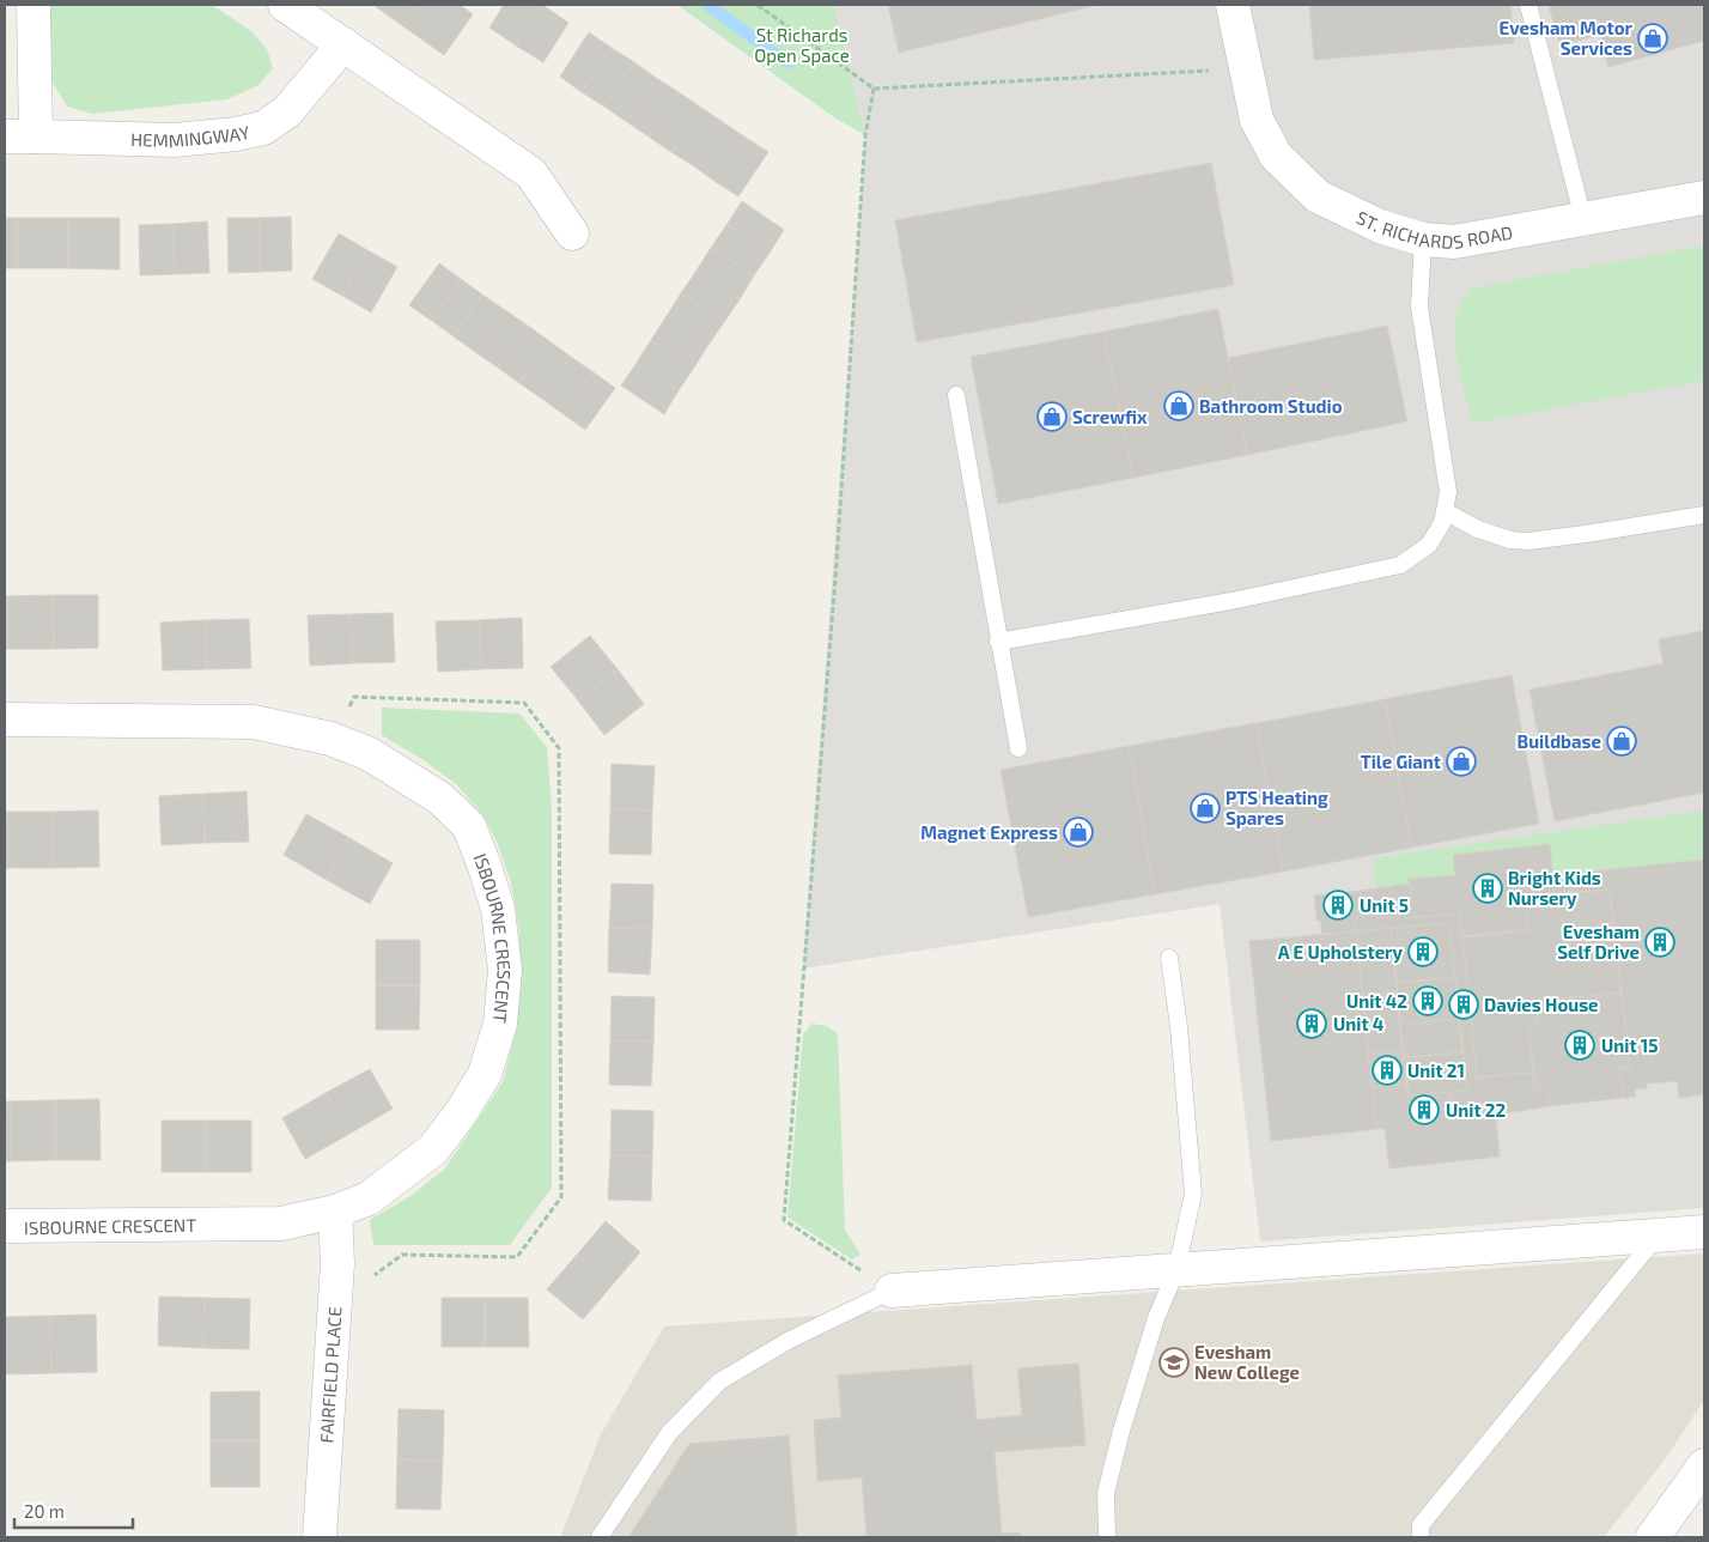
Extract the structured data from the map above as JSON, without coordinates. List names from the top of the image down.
{
  "streets": {
    "street": [
      "HEMMINGWAY",
      "ST. RICHARDS ROAD",
      "ISBOURNE CRESCENT",
      "FAIRFIELD PLACE"
    ]
  },
  "crossings": [
    ["ISBOURNE CRESCENT", "FAIRFIELD PLACE"]
  ],
  "parks": ["St Richards Open Space"],
  "places": {
    "shop": [
      "Evesham Motor Services",
      "Bathroom Studio",
      "Screwfix",
      "Buildbase",
      "Tile Giant",
      "PTS Heating Spares",
      "Magnet Express"
    ],
    "building": [
      "Bright Kids Nursery",
      "Unit 5",
      "Evesham Self Drive",
      "A E Upholstery",
      "Unit 42",
      "Davies House",
      "Unit 4",
      "Unit 15",
      "Unit 21",
      "Unit 22"
    ],
    "school or university": ["Evesham New College"]
  },
  "scale_bar": "20 m"
}
